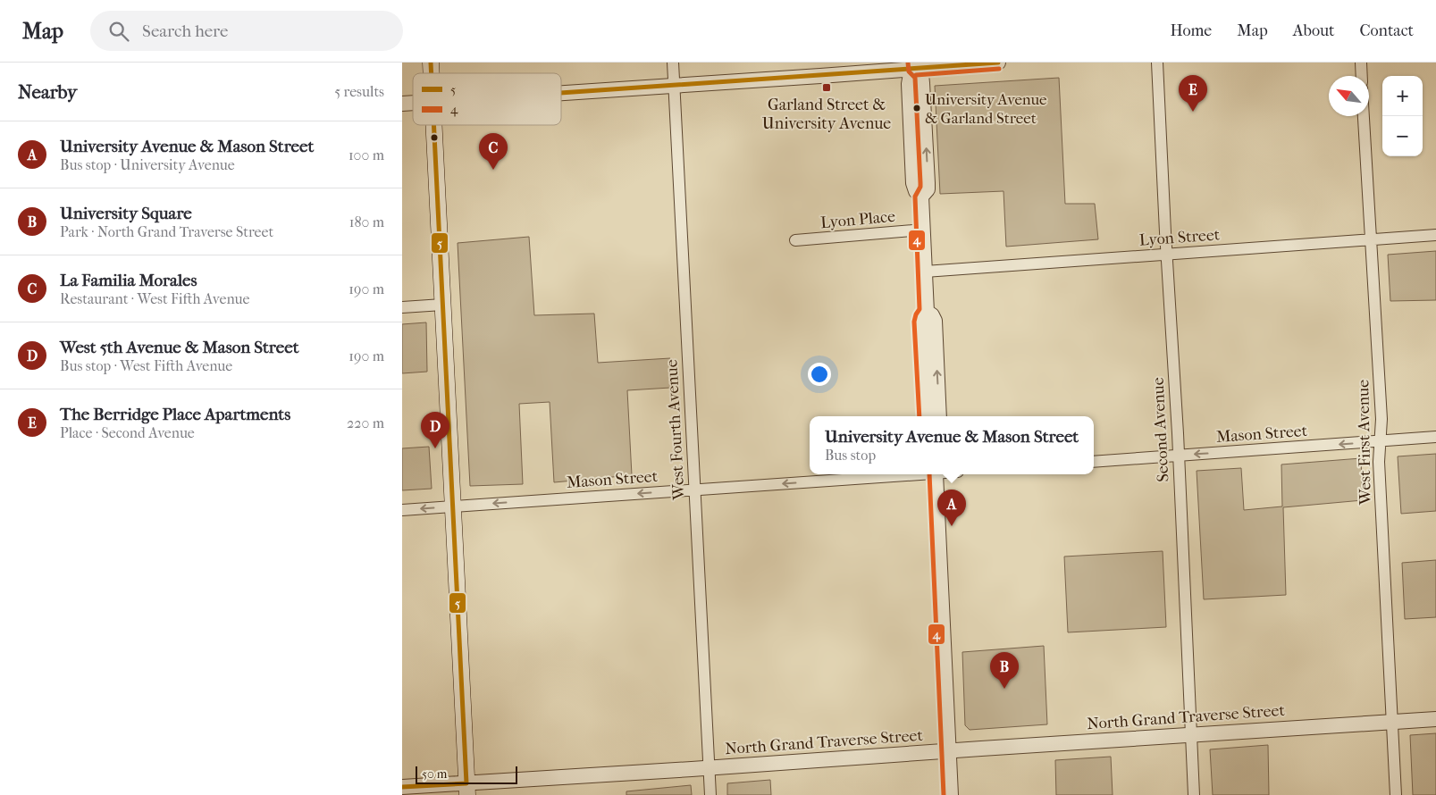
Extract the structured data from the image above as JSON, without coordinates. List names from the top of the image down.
{
  "streets": {
    "street": [
      "Lyon Place",
      "Lyon Street",
      "West Fourth Avenue",
      "Second Avenue",
      "Mason Street",
      "West First Avenue",
      "North Grand Traverse Street"
    ]
  },
  "crossings": [
    ["Lyon Street", "Second Avenue"],
    ["Lyon Street", "West First Avenue"],
    ["West Fourth Avenue", "Mason Street"],
    ["West Fourth Avenue", "North Grand Traverse Street"],
    ["Second Avenue", "Mason Street"],
    ["Second Avenue", "North Grand Traverse Street"],
    ["Mason Street", "West First Avenue"],
    ["West First Avenue", "North Grand Traverse Street"]
  ],
  "one_way": ["Mason Street"],
  "places": {
    "transit": ["Garland Street & University Avenue"],
    "other": ["University Avenue & Garland Street"]
  },
  "lines": ["transit line 5", "transit line 4"],
  "legend": ["5", "4"],
  "scale_bar": "50 m",
  "north": "top left",
  "page": {
    "header": "Map",
    "search": "Search here",
    "nav": [
      "Home",
      "Map",
      "About",
      "Contact"
    ],
    "heading": ["Nearby", "5 results"],
    "pins": [
      "E",
      "C",
      "D",
      "A",
      "B"
    ],
    "map_buttons": ["+", "−"],
    "list": [
      {
        "mark": "A",
        "name": "University Avenue & Mason Street",
        "note": "Bus stop · University Avenue",
        "value": "100 m"
      },
      {
        "mark": "B",
        "name": "University Square",
        "note": "Park · North Grand Traverse Street",
        "value": "180 m"
      },
      {
        "mark": "C",
        "name": "La Familia Morales",
        "note": "Restaurant · West Fifth Avenue",
        "value": "190 m"
      },
      {
        "mark": "D",
        "name": "West 5th Avenue & Mason Street",
        "note": "Bus stop · West Fifth Avenue",
        "value": "190 m"
      },
      {
        "mark": "E",
        "name": "The Berridge Place Apartments",
        "note": "Place · Second Avenue",
        "value": "220 m"
      }
    ],
    "popup": ["University Avenue & Mason Street", "Bus stop"],
    "scale": "50 m"
  }
}
